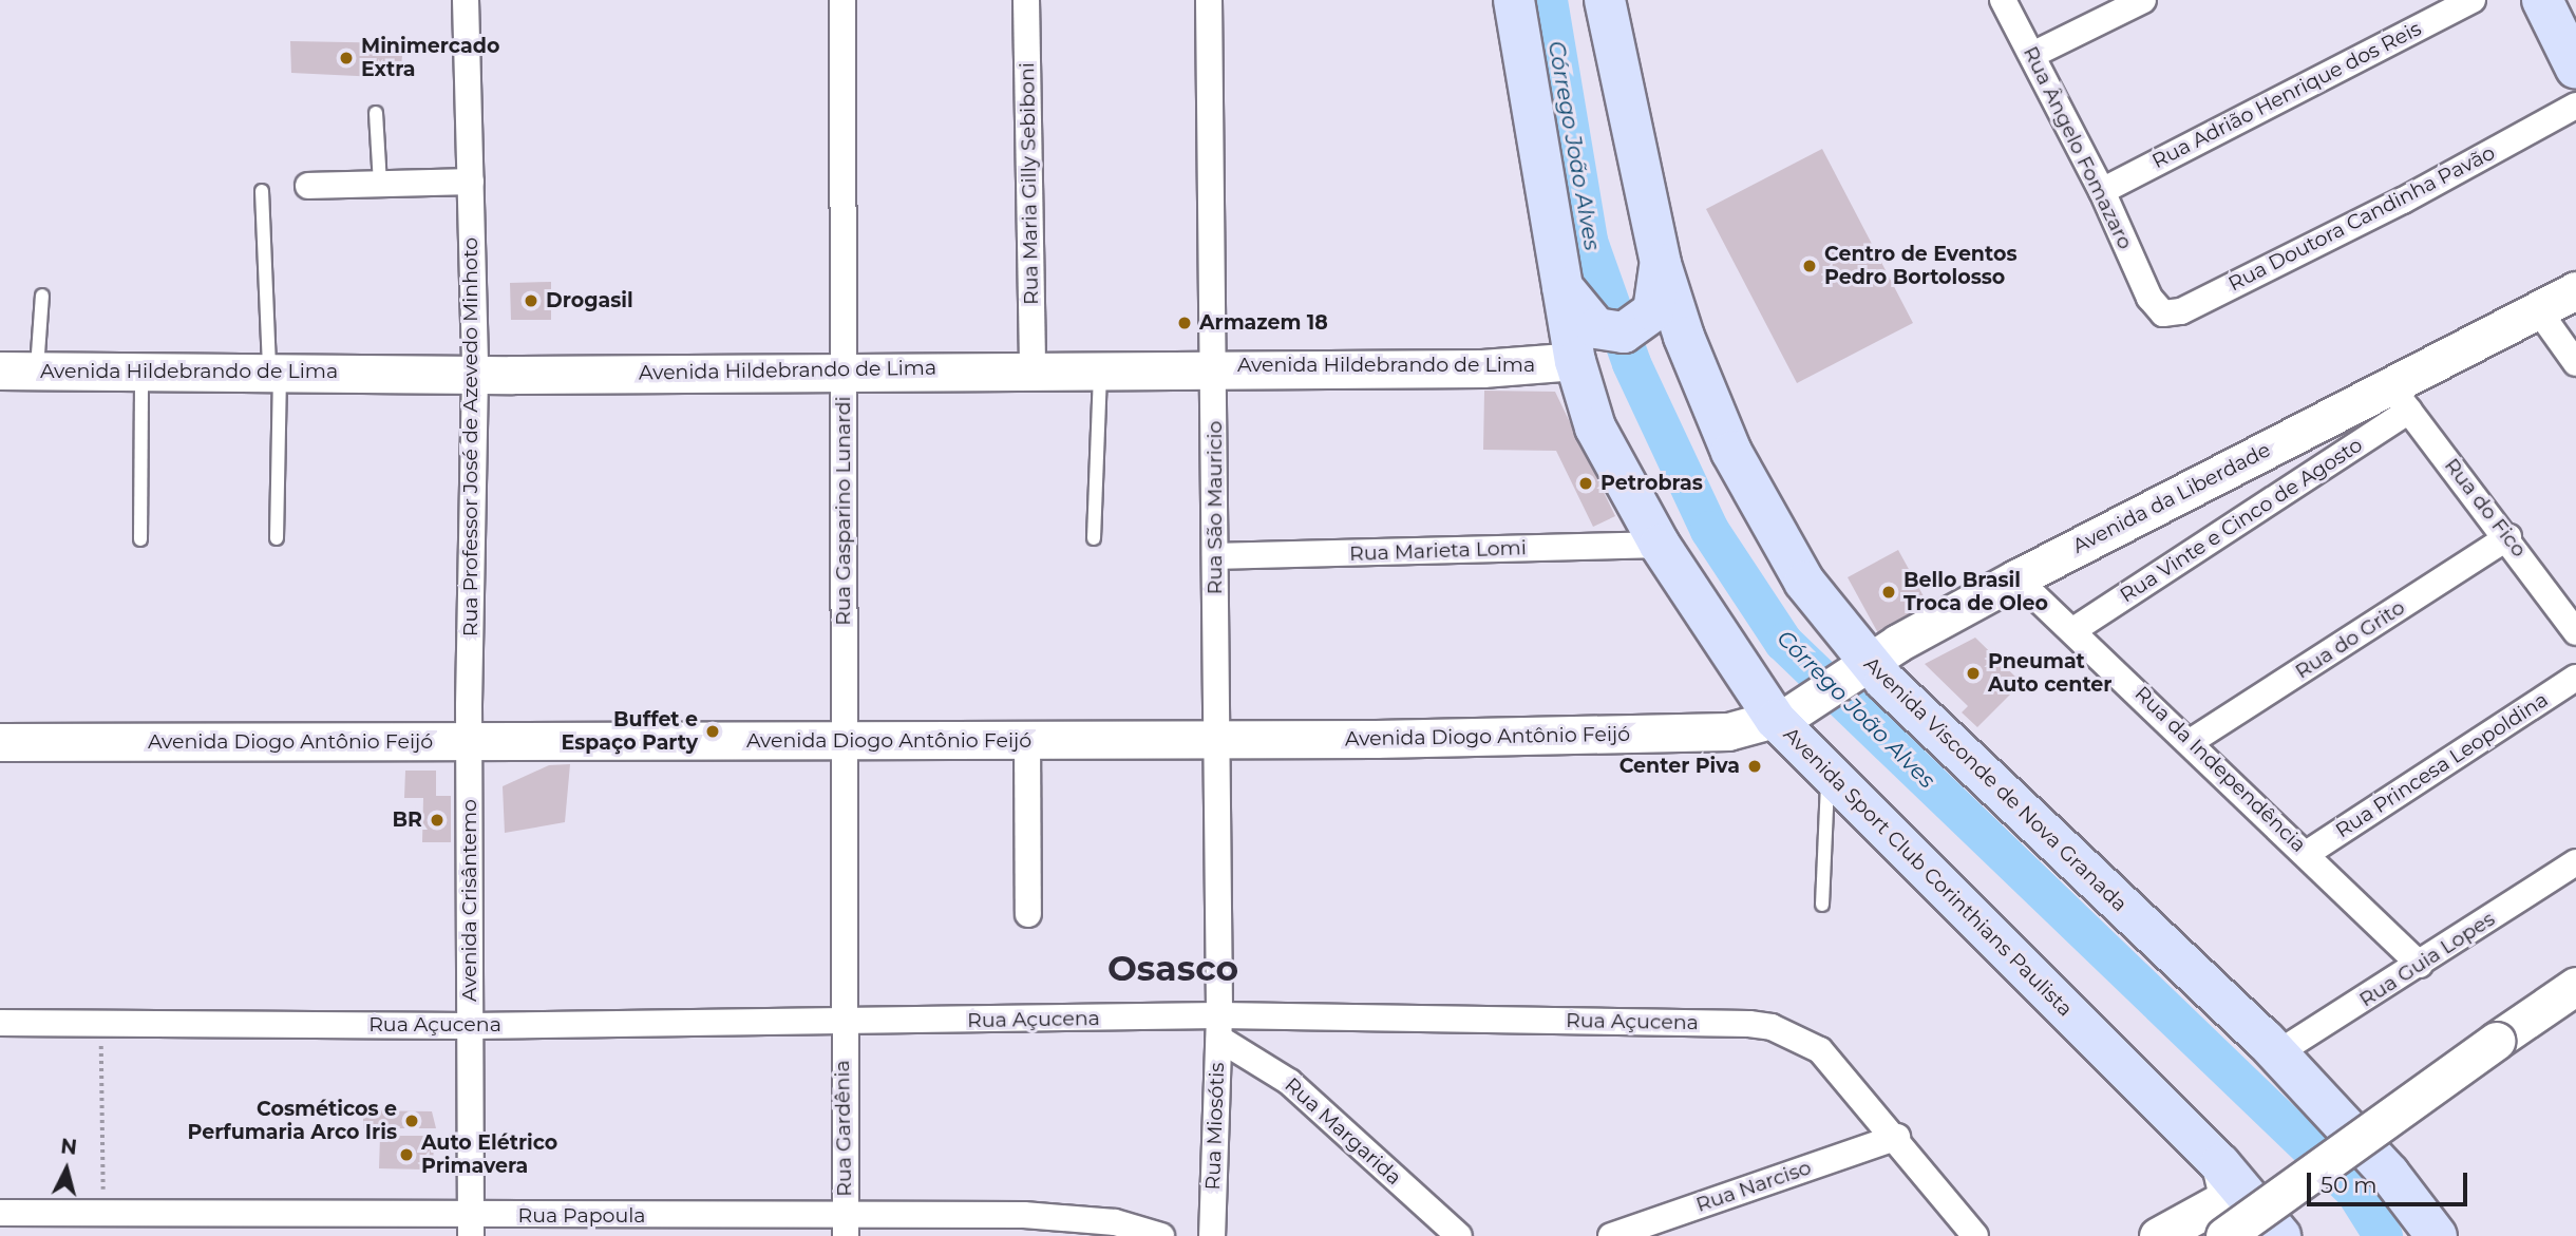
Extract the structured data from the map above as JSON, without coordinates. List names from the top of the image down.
{
  "streets": {
    "main road": [
      "Avenida Hildebrando de Lima",
      "Avenida da Liberdade",
      "Avenida Diogo Antônio Feijó",
      "Avenida Visconde de Nova Granada",
      "Avenida Sport Club Corinthians Paulista"
    ],
    "street": [
      "Rua Adrião Henrique dos Reis",
      "Rua Ângelo Fomazaro",
      "Rua Maria Gilly Sebiboni",
      "Rua Doutora Candinha Pavão",
      "Rua Professor José de Azevedo Minhoto",
      "Rua São Mauricio",
      "Rua do Fico",
      "Rua Gasparino Lunardi",
      "Rua Vinte e Cinco de Agosto",
      "Rua Marieta Lomi",
      "Rua do Grito",
      "Rua Princesa Leopoldina",
      "Rua da Independência",
      "Avenida Crisântemo",
      "Rua Guia Lopes",
      "Rua Açucena",
      "Rua Miosótis",
      "Rua Gardênia",
      "Rua Margarida",
      "Rua Narciso",
      "Rua Papoula"
    ]
  },
  "crossings": [
    ["Rua Adrião Henrique dos Reis", "Rua Ângelo Fomazaro"],
    ["Rua Ângelo Fomazaro", "Rua Doutora Candinha Pavão"],
    ["Rua Maria Gilly Sebiboni", "Avenida Hildebrando de Lima"],
    ["Avenida Hildebrando de Lima", "Rua Professor José de Azevedo Minhoto"],
    ["Avenida Hildebrando de Lima", "Rua São Mauricio"],
    ["Avenida Hildebrando de Lima", "Rua Gasparino Lunardi"],
    ["Avenida Hildebrando de Lima", "Avenida Sport Club Corinthians Paulista"],
    ["Rua Professor José de Azevedo Minhoto", "Avenida Diogo Antônio Feijó"],
    ["Rua Professor José de Azevedo Minhoto", "Avenida Crisântemo"],
    ["Avenida da Liberdade", "Rua do Fico"],
    ["Avenida da Liberdade", "Rua Vinte e Cinco de Agosto"],
    ["Avenida da Liberdade", "Avenida Diogo Antônio Feijó"],
    ["Avenida da Liberdade", "Rua da Independência"],
    ["Avenida da Liberdade", "Avenida Visconde de Nova Granada"],
    ["Avenida da Liberdade", "Avenida Sport Club Corinthians Paulista"],
    ["Rua São Mauricio", "Rua Marieta Lomi"],
    ["Rua São Mauricio", "Avenida Diogo Antônio Feijó"],
    ["Rua São Mauricio", "Rua Açucena"],
    ["Rua São Mauricio", "Rua Miosótis"],
    ["Rua São Mauricio", "Rua Margarida"],
    ["Rua do Fico", "Rua Vinte e Cinco de Agosto"],
    ["Rua do Fico", "Rua do Grito"],
    ["Rua Gasparino Lunardi", "Avenida Diogo Antônio Feijó"],
    ["Rua Gasparino Lunardi", "Rua Açucena"],
    ["Rua Gasparino Lunardi", "Rua Gardênia"],
    ["Rua Vinte e Cinco de Agosto", "Rua da Independência"],
    ["Rua Marieta Lomi", "Avenida Sport Club Corinthians Paulista"],
    ["Rua do Grito", "Rua da Independência"],
    ["Avenida Diogo Antônio Feijó", "Avenida Sport Club Corinthians Paulista"],
    ["Avenida Diogo Antônio Feijó", "Avenida Crisântemo"],
    ["Rua Princesa Leopoldina", "Rua da Independência"],
    ["Rua da Independência", "Rua Guia Lopes"],
    ["Avenida Visconde de Nova Granada", "Rua Guia Lopes"],
    ["Avenida Crisântemo", "Rua Açucena"],
    ["Avenida Crisântemo", "Rua Papoula"],
    ["Rua Açucena", "Rua Miosótis"],
    ["Rua Açucena", "Rua Gardênia"],
    ["Rua Açucena", "Rua Margarida"],
    ["Rua Açucena", "Rua Narciso"],
    ["Rua Miosótis", "Rua Margarida"],
    ["Rua Gardênia", "Rua Papoula"]
  ],
  "districts": ["Osasco"],
  "water": ["Córrego João Alves"],
  "places": [
    "Minimercado Extra",
    "Centro de Eventos Pedro Bortolosso",
    "Drogasil",
    "Armazem 18",
    "Petrobras",
    "Bello Brasil Troca de Oleo",
    "Pneumat Auto center",
    "Buffet e Espaço Party",
    "Center Piva",
    "BR",
    "Cosméticos e Perfumaria Arco Iris",
    "Auto Elétrico Primavera"
  ],
  "scale_bar": "50 m",
  "north": "top"
}
